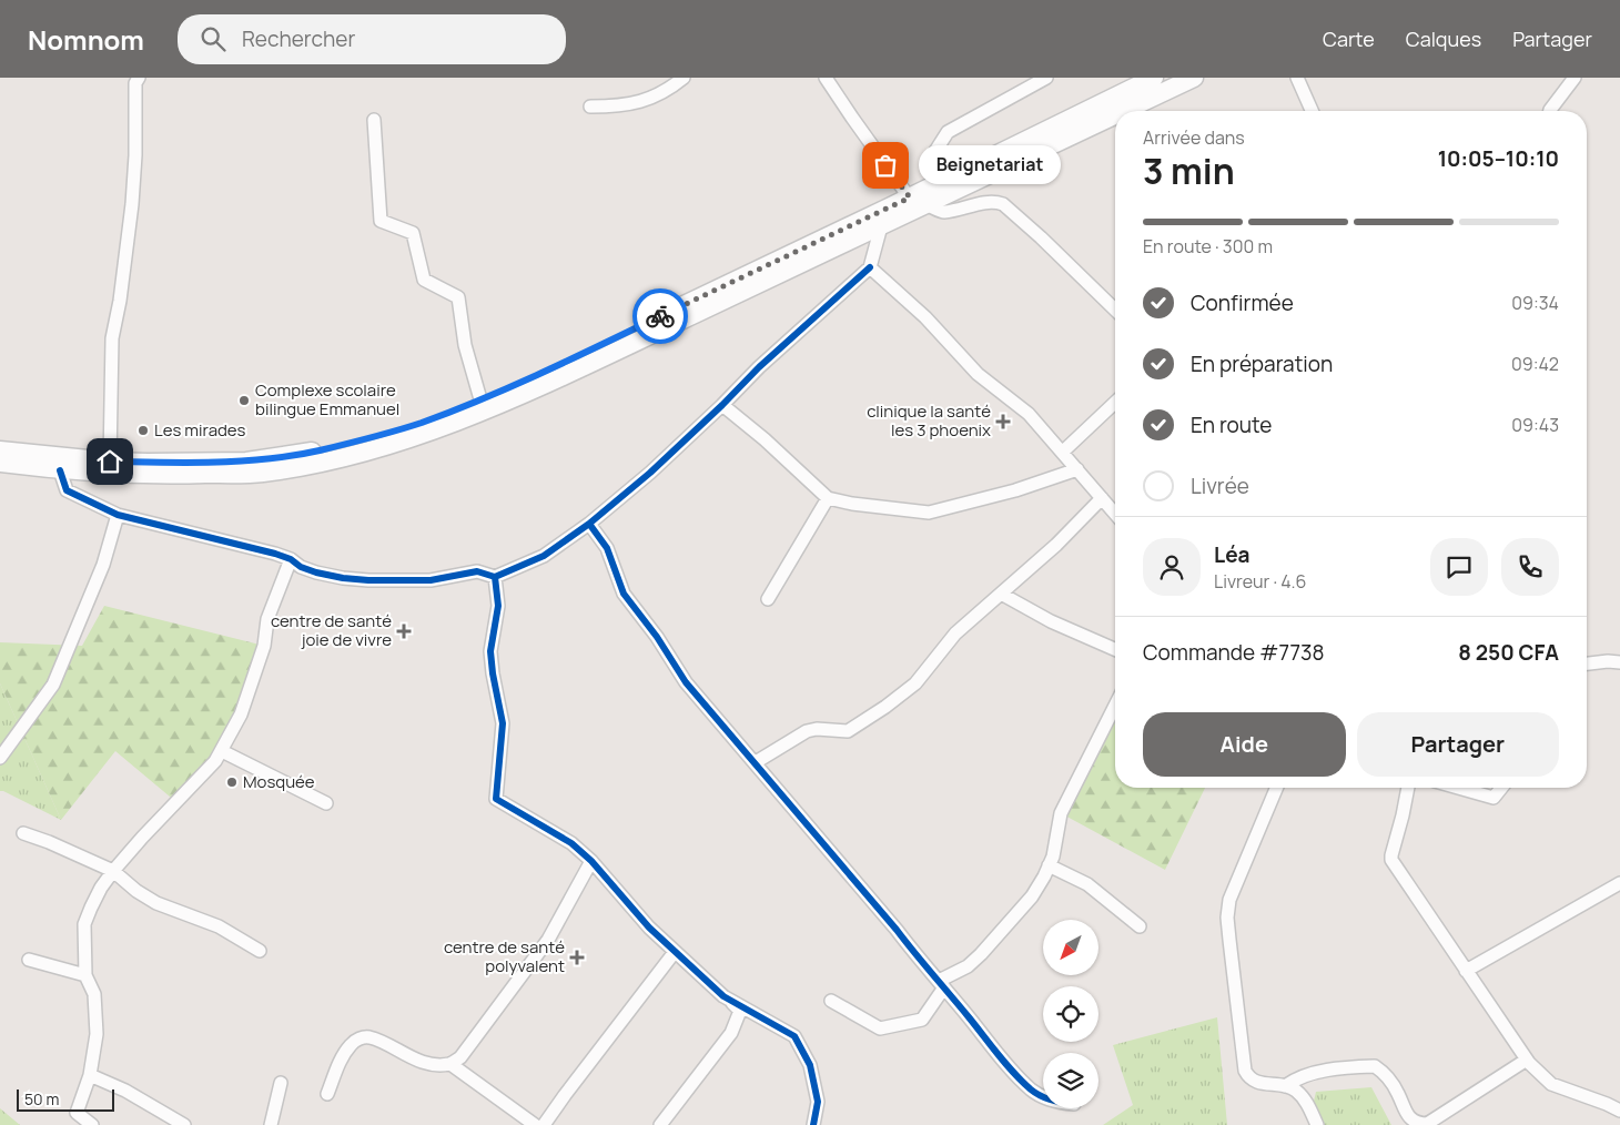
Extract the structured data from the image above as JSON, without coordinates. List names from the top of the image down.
{
  "places": {
    "other": [
      "Beignetariat",
      "Complexe scolaire bilingue Emmanuel",
      "Les mirades",
      "Mosquée"
    ],
    "health": ["clinique la santé les 3 phoenix", "centre de santé joie de vivre", "centre de santé polyvalent"]
  },
  "scale_bar": "50 m",
  "north": "bottom left",
  "page": {
    "header": "Nomnom",
    "search": "Rechercher",
    "nav": ["Carte", "Calques", "Partager"],
    "heading": ["3 min", "Arrivée dans", "10:05–10:10"],
    "panel": [
      "Léa",
      "Livreur · 4.6",
      "Commande #7738",
      "8 250 CFA"
    ],
    "bubble": "Beignetariat",
    "bar": "En route · 300 m",
    "list": [
      ["Confirmée", "09:34"],
      ["En préparation", "09:42"],
      ["En route", "09:43"],
      "Livrée"
    ],
    "buttons": ["Aide", "Partager"],
    "scale": "50 m"
  }
}
